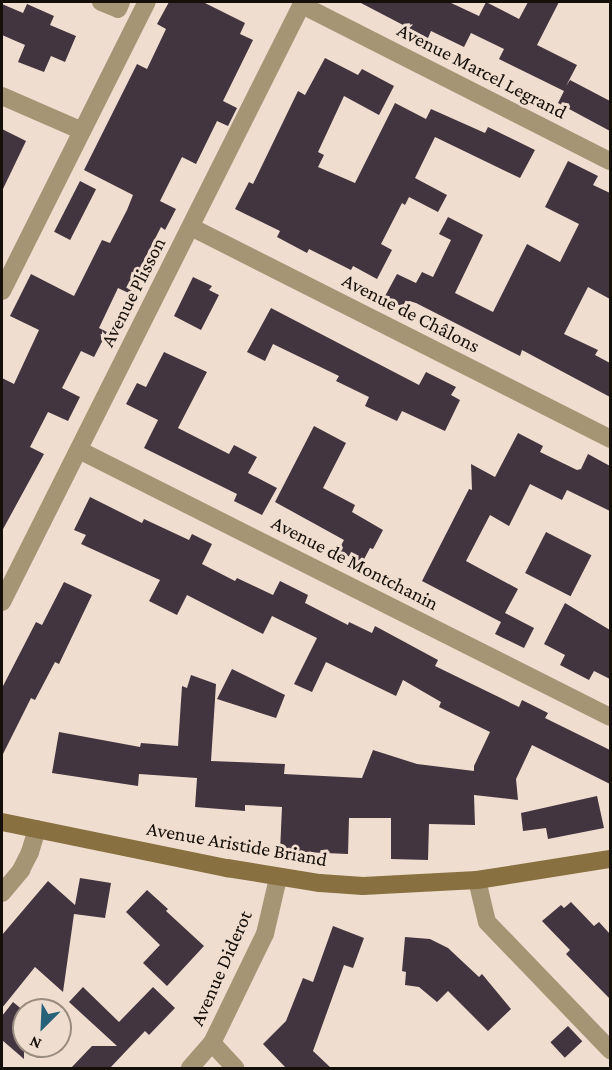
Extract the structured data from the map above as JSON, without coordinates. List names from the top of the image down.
{
  "streets": {
    "street": [
      "Avenue Marcel Legrand",
      "Avenue Plisson",
      "Avenue de Châlons",
      "Avenue de Montchanin",
      "Avenue Aristide Briand",
      "Avenue Diderot"
    ]
  },
  "crossings": [
    ["Avenue Marcel Legrand", "Avenue Plisson"],
    ["Avenue Plisson", "Avenue de Châlons"],
    ["Avenue Plisson", "Avenue de Montchanin"],
    ["Avenue Aristide Briand", "Avenue Diderot"]
  ],
  "north": "bottom left"
}
